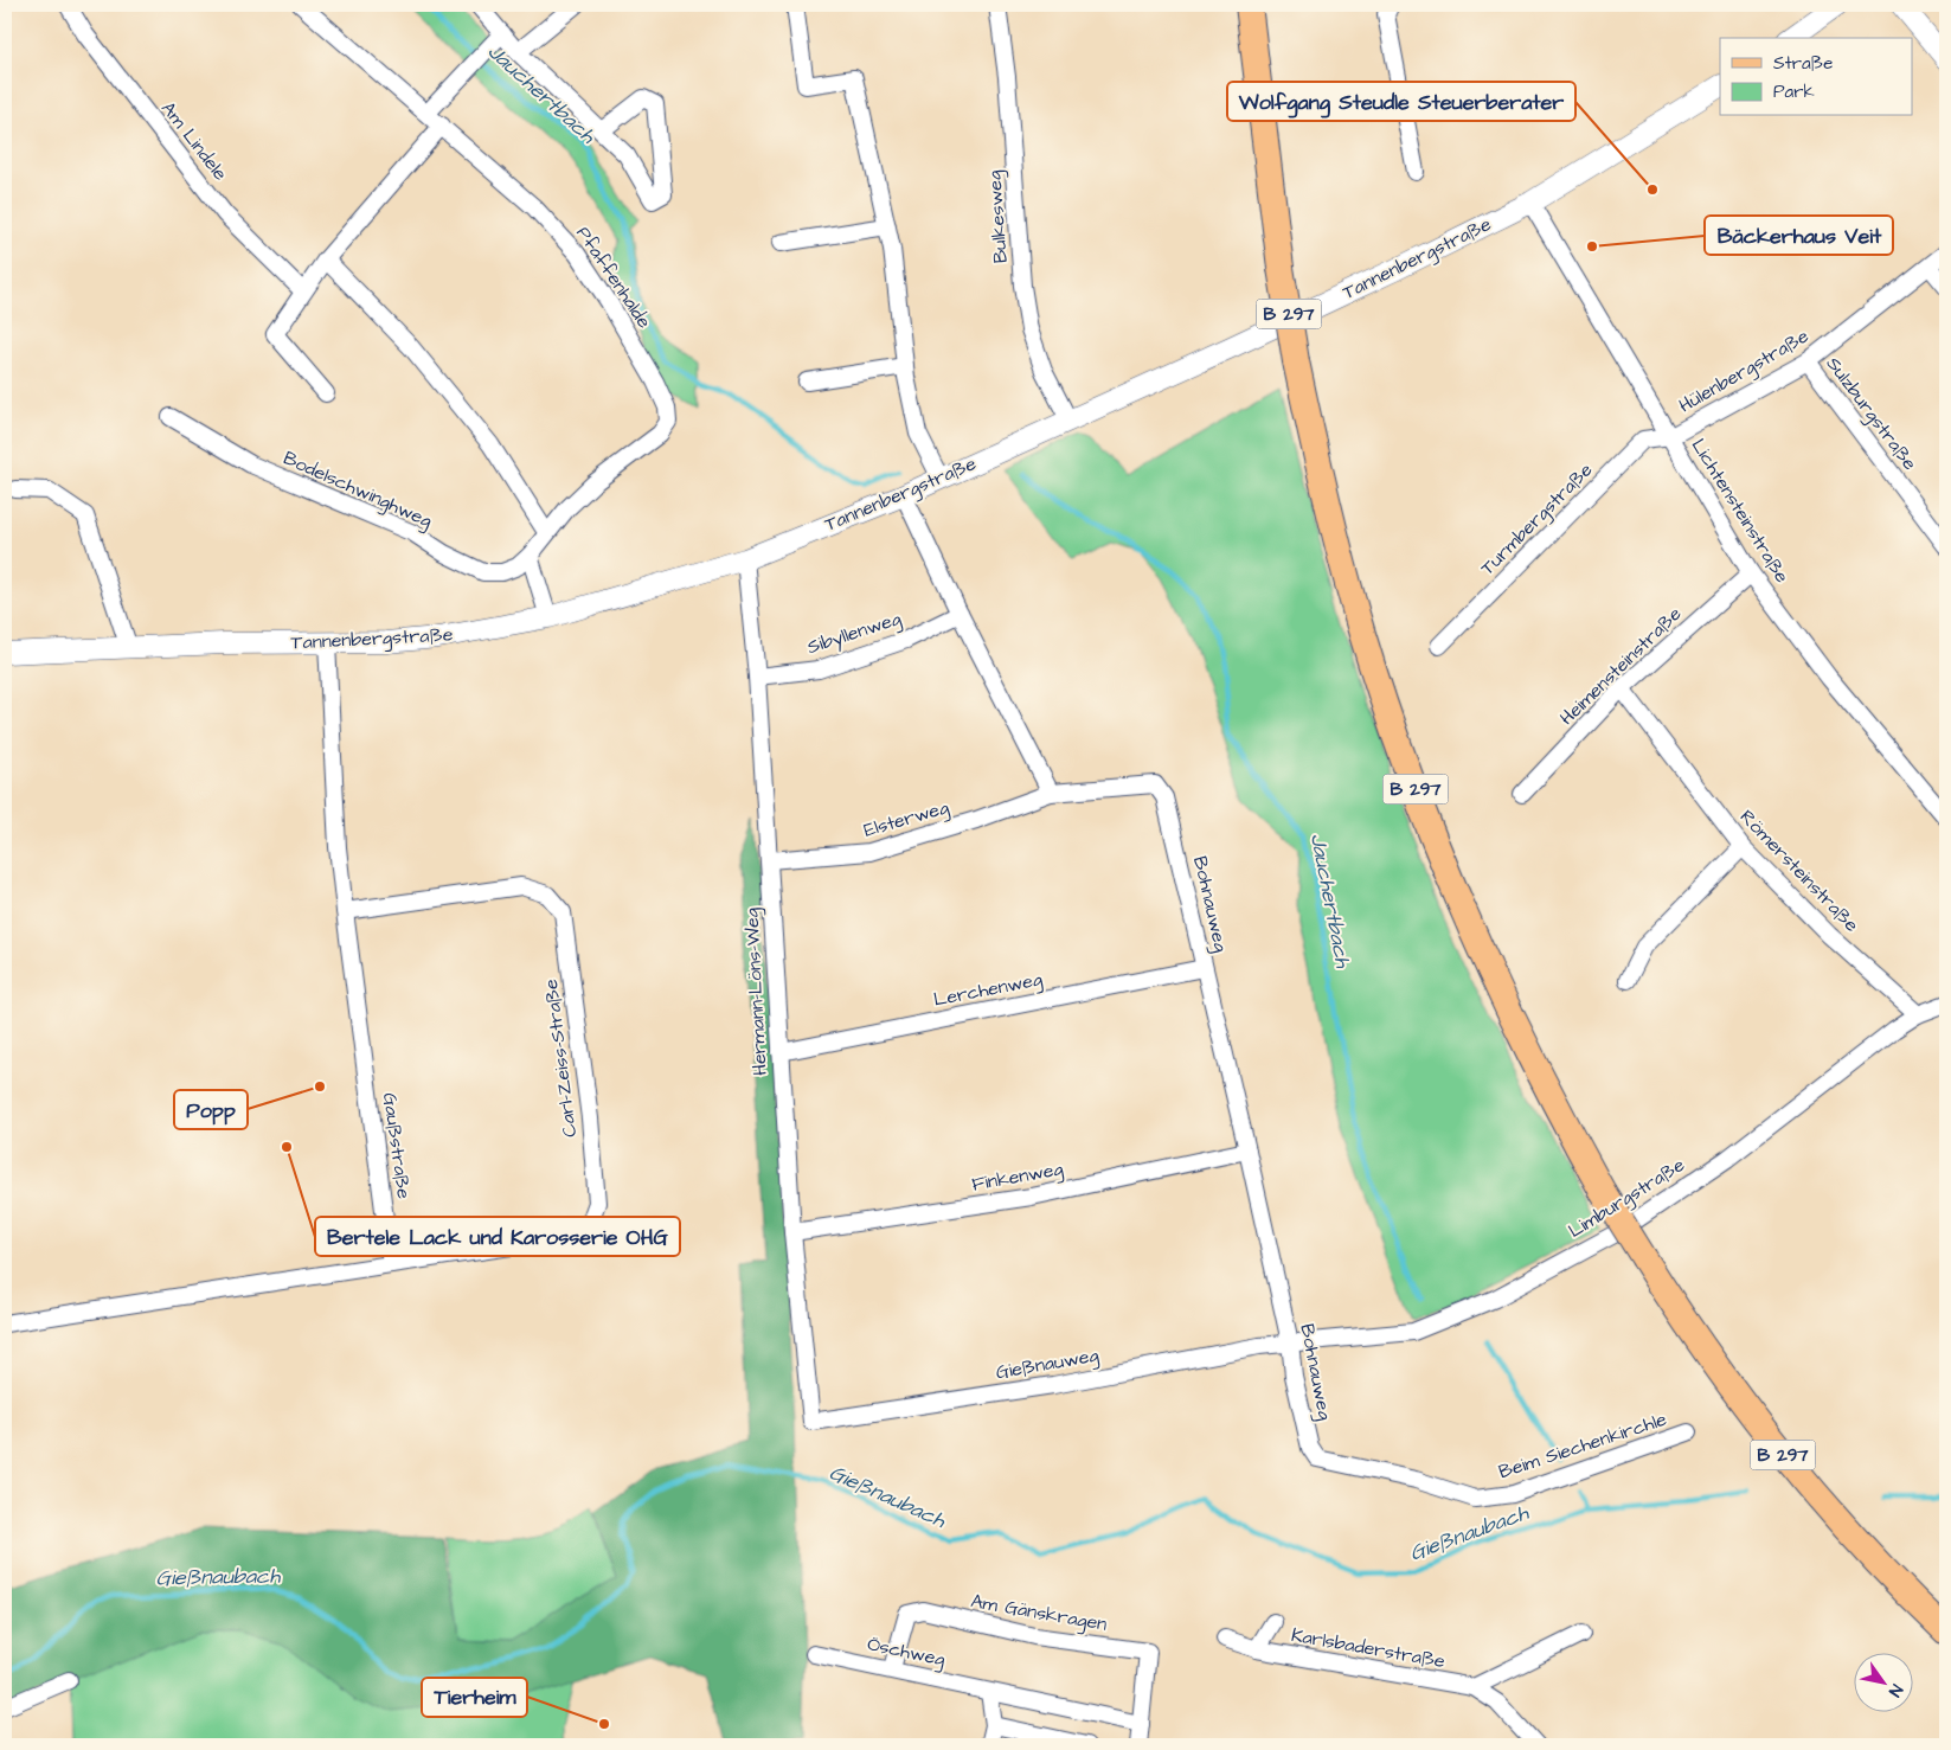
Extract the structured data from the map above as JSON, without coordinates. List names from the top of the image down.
{
  "streets": {
    "main road": ["B 297"],
    "street": [
      "Am Lindele",
      "Bulkesweg",
      "Tannenbergstraße",
      "Pfaffenhalde",
      "Hülenbergstraße",
      "Sulzburgstraße",
      "Bodelschwinghweg",
      "Lichtensteinstraße",
      "Turmbergstraße",
      "Sibyllenweg",
      "Heimensteinstraße",
      "Elsterweg",
      "Römersteinstraße",
      "Bohnauweg",
      "Lerchenweg",
      "Hermann-Löns-Weg",
      "Carl-Zeiss-Straße",
      "Gaußstraße",
      "Finkenweg",
      "Limburgstraße",
      "Gießnauweg",
      "Beim Siechenkirchle",
      "Am Gänskragen",
      "Karlsbaderstraße",
      "Öschweg"
    ]
  },
  "crossings": [
    ["Bulkesweg", "Tannenbergstraße"],
    ["Tannenbergstraße", "Lichtensteinstraße"],
    ["Tannenbergstraße", "Hermann-Löns-Weg"],
    ["Tannenbergstraße", "Gaußstraße"],
    ["Pfaffenhalde", "Bodelschwinghweg"],
    ["Hülenbergstraße", "Sulzburgstraße"],
    ["Hülenbergstraße", "Lichtensteinstraße"],
    ["Hülenbergstraße", "Turmbergstraße"],
    ["Lichtensteinstraße", "Turmbergstraße"],
    ["Lichtensteinstraße", "Heimensteinstraße"],
    ["Sibyllenweg", "Hermann-Löns-Weg"],
    ["Heimensteinstraße", "Römersteinstraße"],
    ["Elsterweg", "Bohnauweg"],
    ["Elsterweg", "Hermann-Löns-Weg"],
    ["Römersteinstraße", "Limburgstraße"],
    ["Bohnauweg", "Lerchenweg"],
    ["Bohnauweg", "Finkenweg"],
    ["Bohnauweg", "Limburgstraße"],
    ["Bohnauweg", "Gießnauweg"],
    ["Bohnauweg", "Beim Siechenkirchle"],
    ["Lerchenweg", "Hermann-Löns-Weg"],
    ["Hermann-Löns-Weg", "Finkenweg"],
    ["Hermann-Löns-Weg", "Gießnauweg"],
    ["Carl-Zeiss-Straße", "Gaußstraße"],
    ["Limburgstraße", "Gießnauweg"],
    ["Am Gänskragen", "Öschweg"]
  ],
  "water": ["Jauchertbach", "Gießnaubach"],
  "places": [
    "Wolfgang Steudle Steuerberater",
    "Bäckerhaus Veit",
    "Popp",
    "Bertele Lack und Karosserie OHG",
    "Tierheim"
  ],
  "legend": ["Straße", "Park"],
  "north": "bottom right"
}
